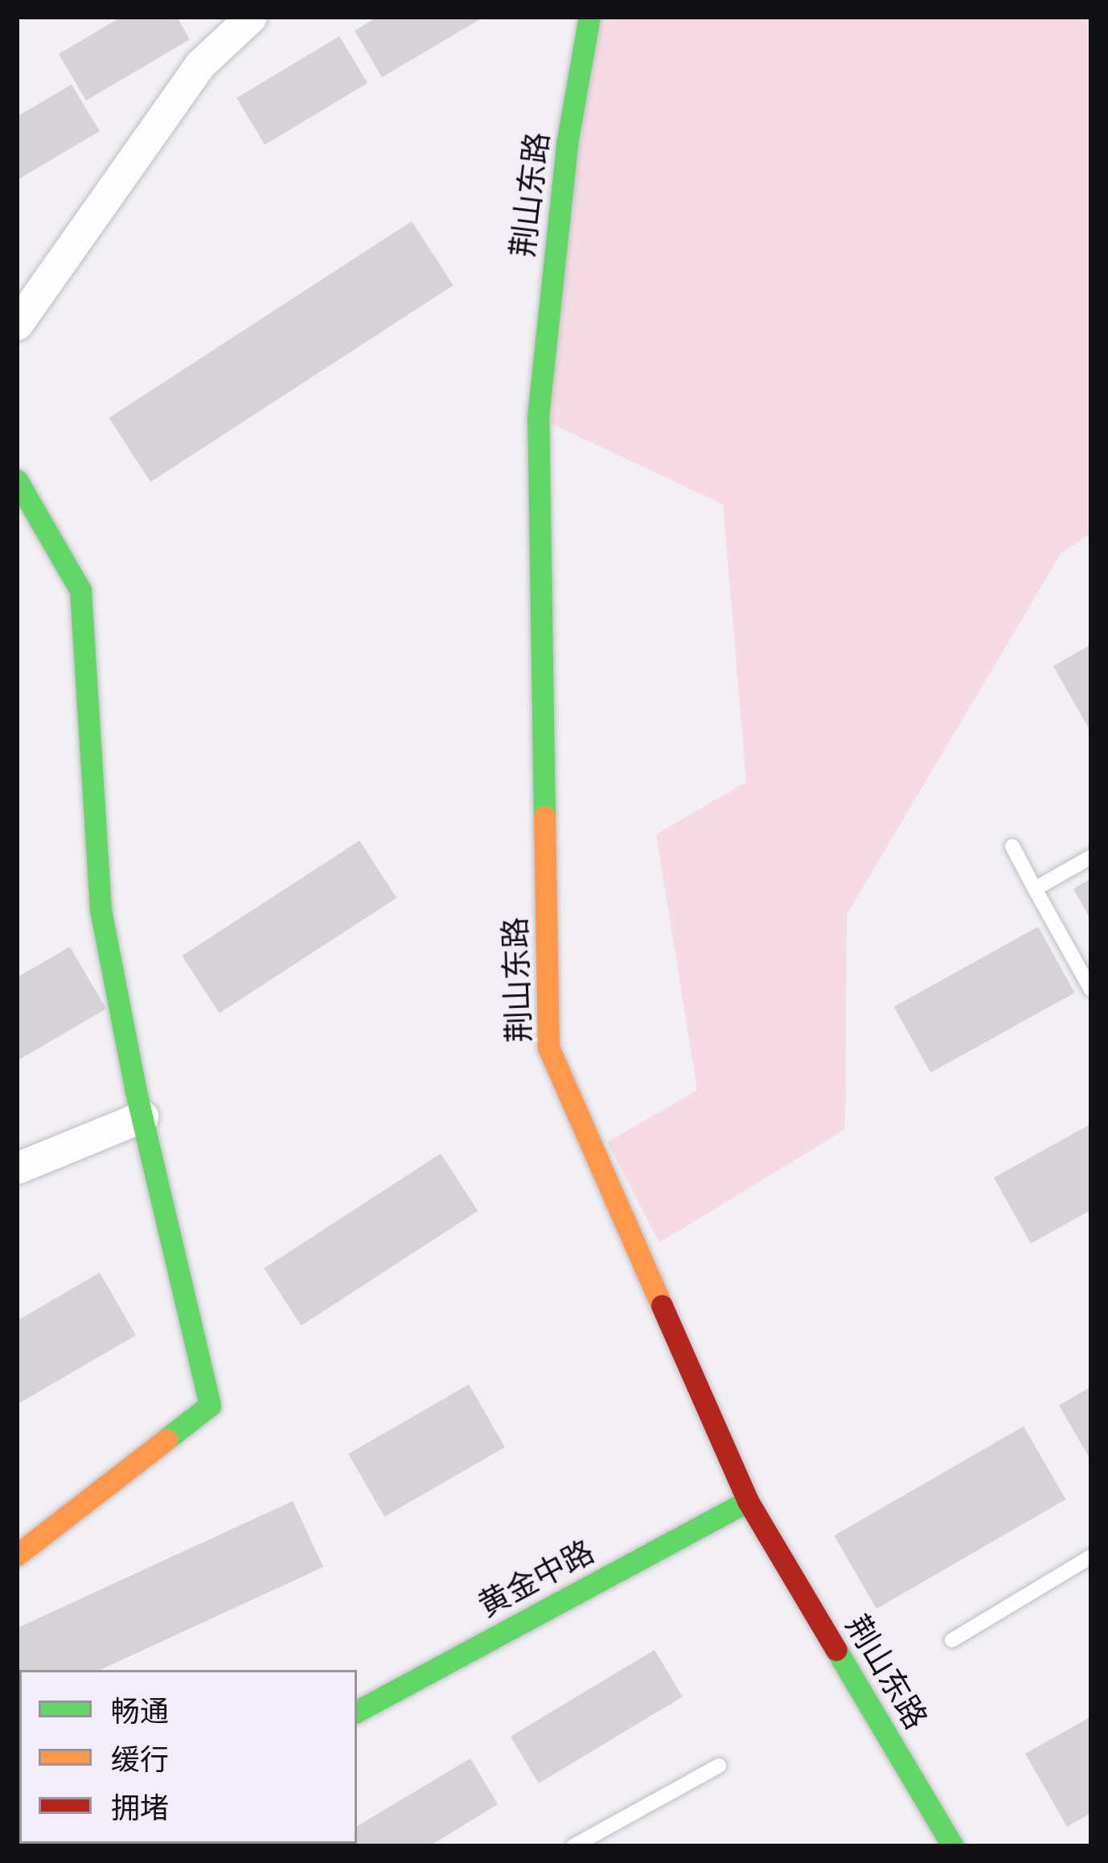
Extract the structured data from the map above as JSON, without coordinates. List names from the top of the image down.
{
  "streets": {
    "street": ["荆山东路", "黄金中路"]
  },
  "crossings": [
    ["荆山东路", "黄金中路"]
  ],
  "legend": ["畅通", "缓行", "拥堵"]
}
